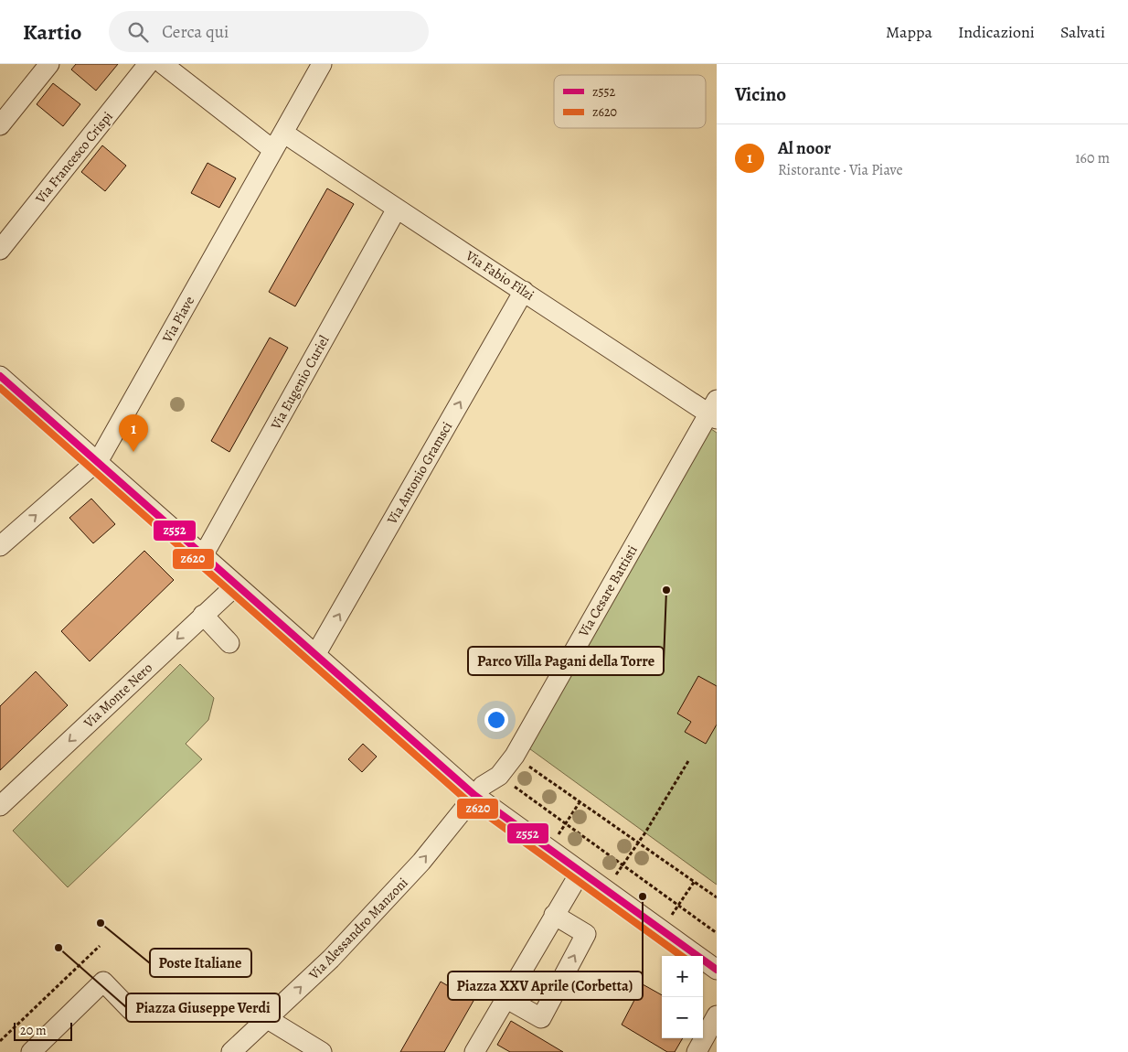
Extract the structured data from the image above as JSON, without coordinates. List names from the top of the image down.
{
  "streets": {
    "street": [
      "Via Francesco Crispi",
      "Via Fabio Filzi",
      "Via Piave",
      "Via Eugenio Curiel",
      "Via Antonio Gramsci",
      "Via Cesare Battisti",
      "Via Monte Nero",
      "Via Alessandro Manzoni"
    ]
  },
  "crossings": [
    ["Via Fabio Filzi", "Via Piave"],
    ["Via Fabio Filzi", "Via Eugenio Curiel"],
    ["Via Fabio Filzi", "Via Antonio Gramsci"],
    ["Via Fabio Filzi", "Via Cesare Battisti"],
    ["Via Cesare Battisti", "Via Alessandro Manzoni"]
  ],
  "one_way": ["Via Antonio Gramsci", "Via Monte Nero"],
  "places": [
    "Parco Villa Pagani della Torre",
    "Piazza XXV Aprile (Corbetta)",
    "Poste Italiane",
    "Piazza Giuseppe Verdi"
  ],
  "lines": ["transit line z552", "transit line z620"],
  "legend": ["z552", "z620"],
  "scale_bar": "20 m",
  "page": {
    "header": "Kartio",
    "search": "Cerca qui",
    "nav": ["Mappa", "Indicazioni", "Salvati"],
    "heading": "Vicino",
    "list": [
      {
        "mark": "1",
        "name": "Al noor",
        "note": "Ristorante · Via Piave",
        "value": "160 m"
      }
    ],
    "pins": "1",
    "map_buttons": ["+", "−"],
    "scale": "20 m"
  }
}
